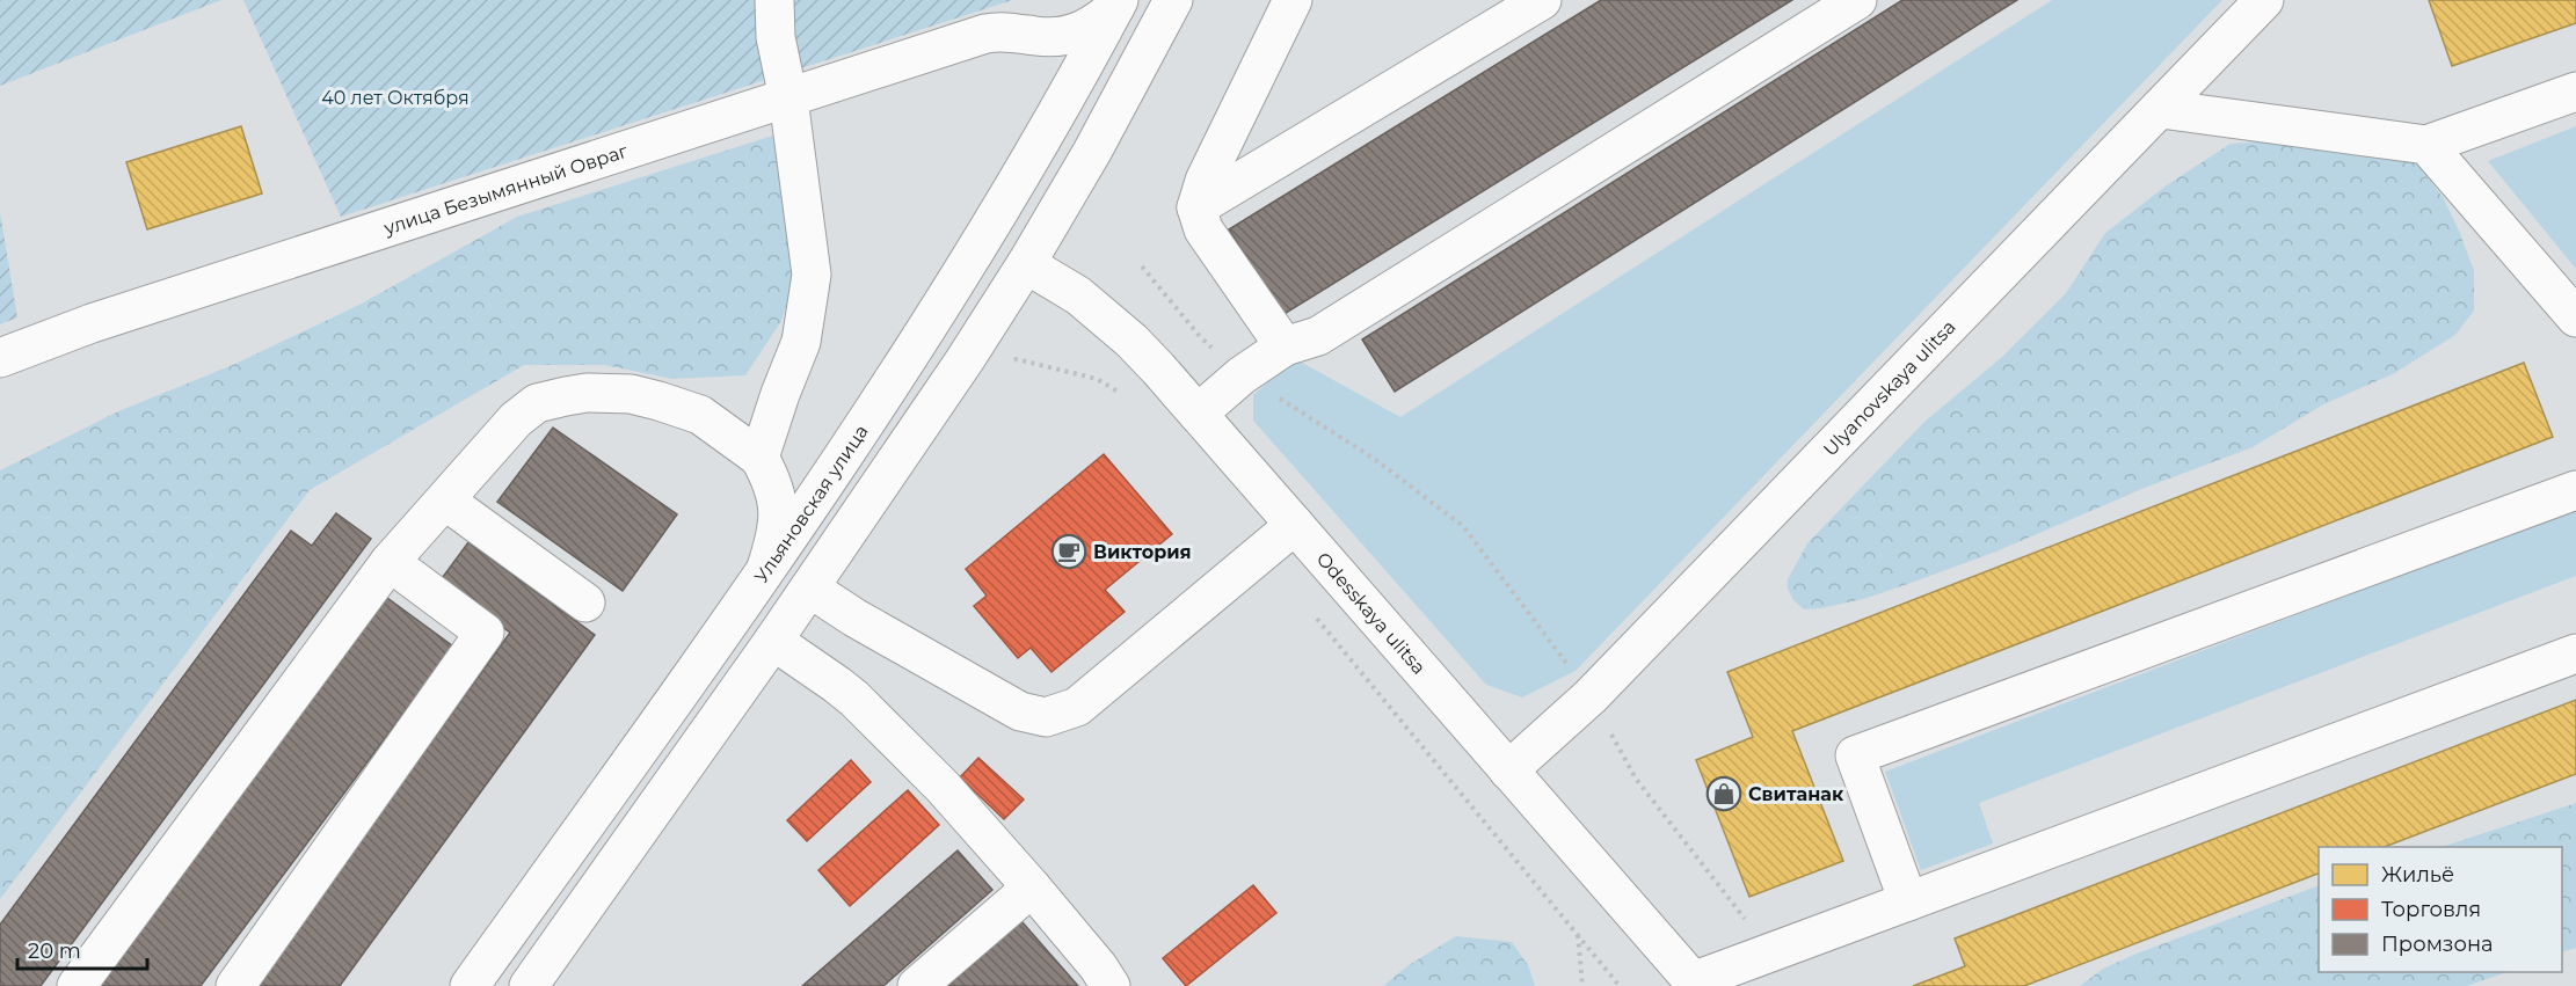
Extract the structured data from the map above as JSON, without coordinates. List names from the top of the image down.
{
  "streets": {
    "main road": [
      "улица Безымянный Овраг",
      "Ulyanovskaya ulitsa",
      "Ульяновская улица",
      "Odesskaya ulitsa"
    ]
  },
  "crossings": [
    ["улица Безымянный Овраг", "Ульяновская улица"],
    ["Ulyanovskaya ulitsa", "Odesskaya ulitsa"],
    ["Ульяновская улица", "Odesskaya ulitsa"]
  ],
  "parks": ["40 лет Октября"],
  "places": {
    "cafe": ["Виктория"],
    "shop": ["Свитанак"]
  },
  "legend": ["Жильё", "Торговля", "Промзона"],
  "scale_bar": "20 m"
}
